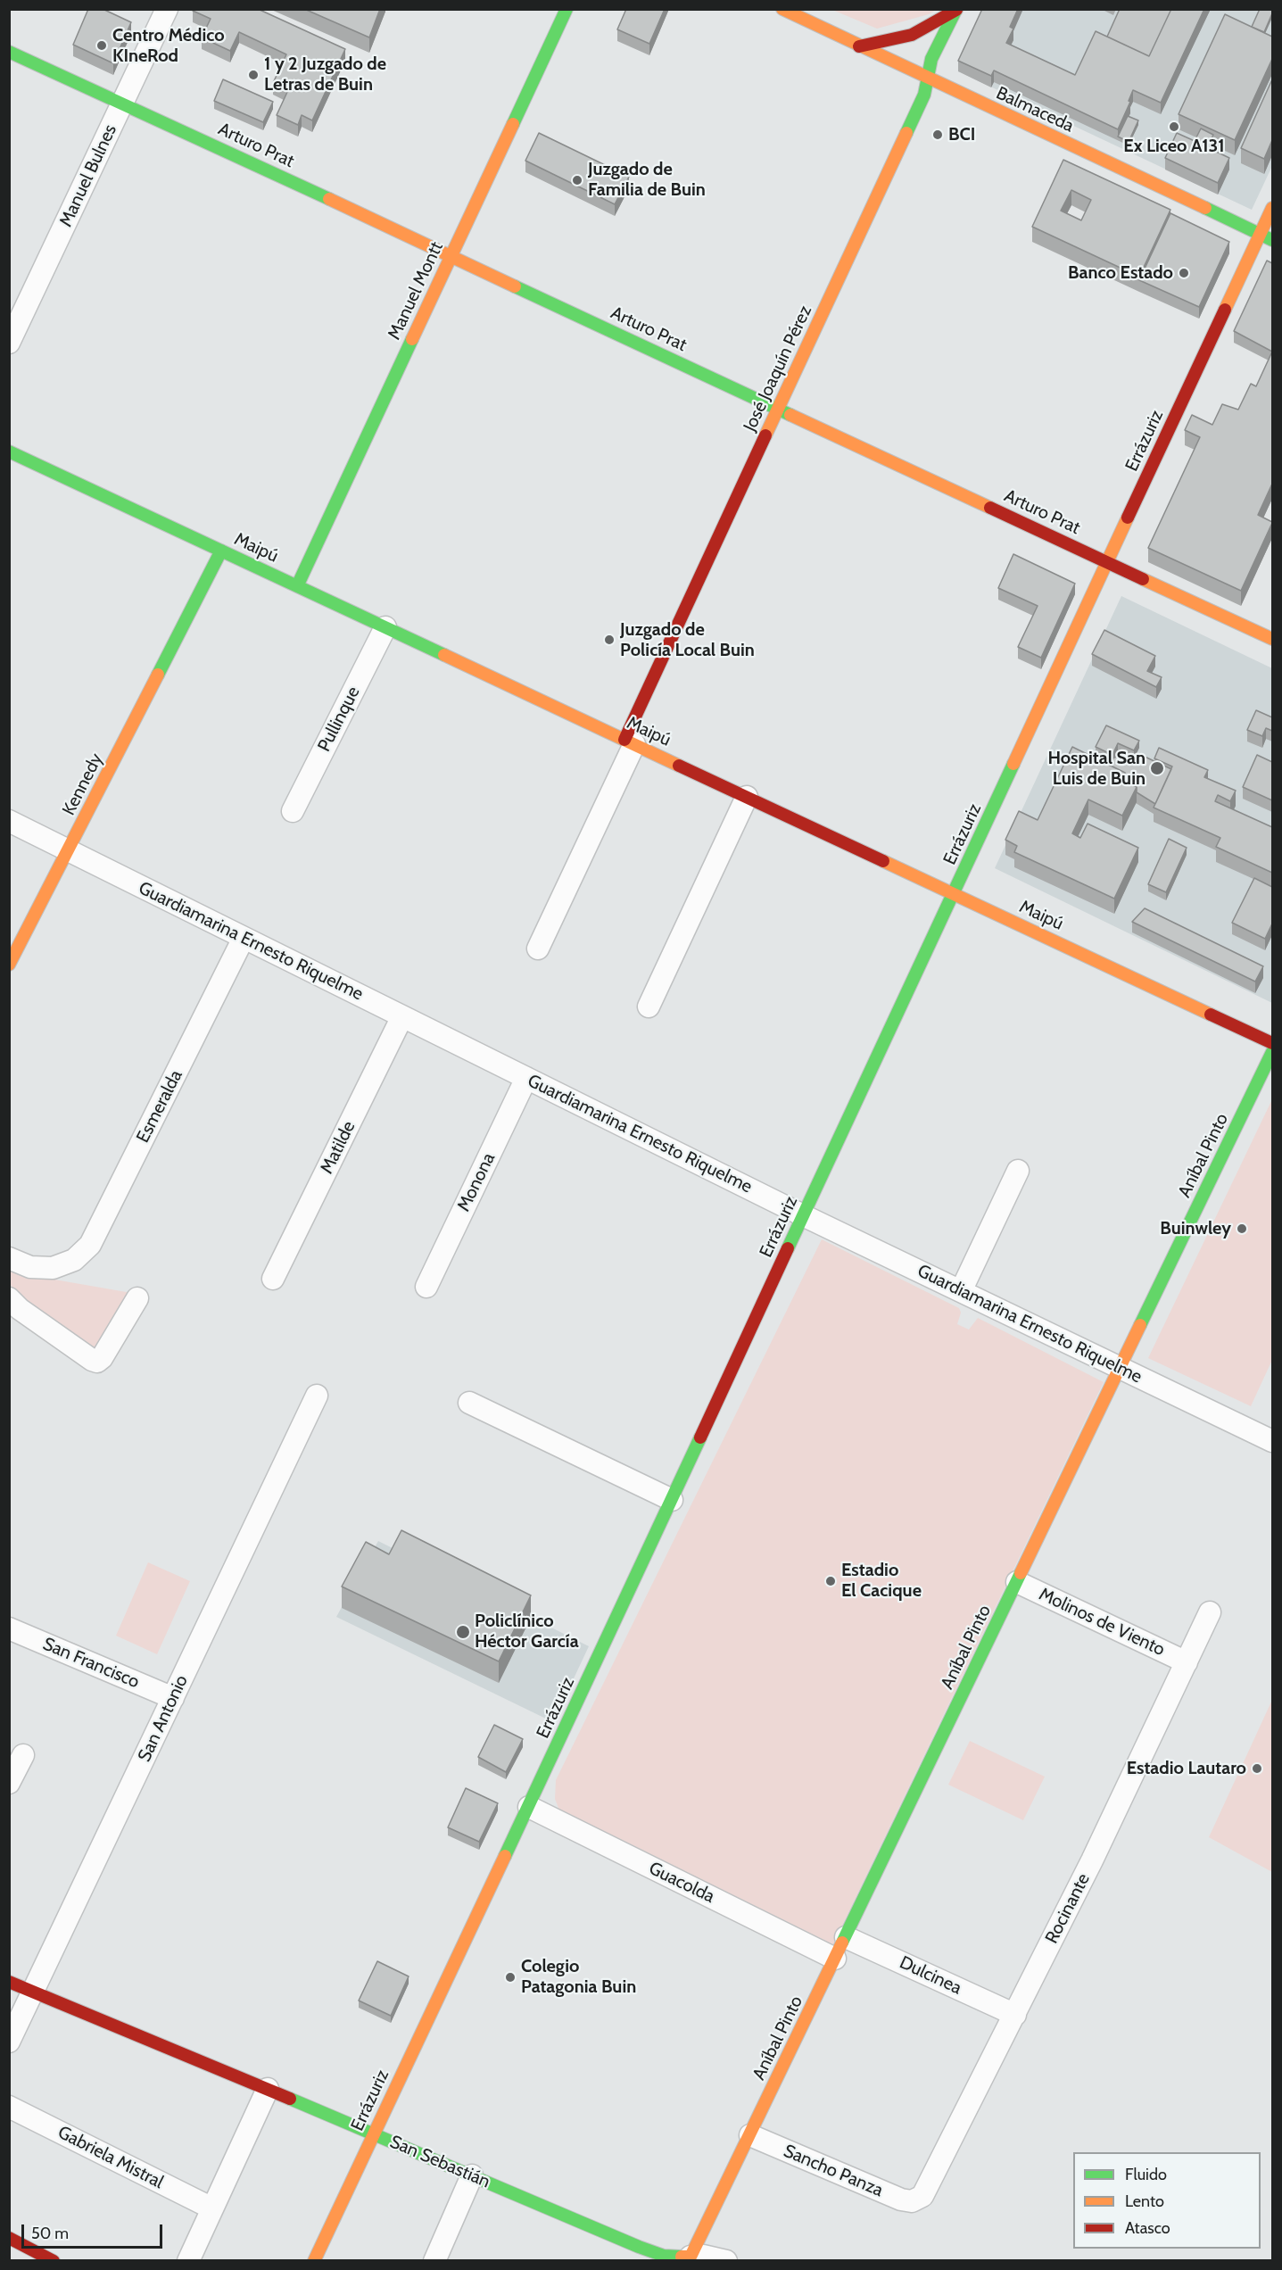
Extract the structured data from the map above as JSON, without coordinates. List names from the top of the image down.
{
  "streets": {
    "street": [
      "Balmaceda",
      "Arturo Prat",
      "Manuel Bulnes",
      "Manuel Montt",
      "José Joaquín Pérez",
      "Errázuriz",
      "Maipú",
      "Pullinque",
      "Kennedy",
      "Guardiamarina Ernesto Riquelme",
      "Esmeralda",
      "Matilde",
      "Aníbal Pinto",
      "Monona",
      "Molinos de Viento",
      "San Francisco",
      "San Antonio",
      "Guacolda",
      "Rocinante",
      "Dulcinea",
      "Gabriela Mistral",
      "San Sebastián",
      "Sancho Panza"
    ]
  },
  "crossings": [
    ["Balmaceda", "José Joaquín Pérez"],
    ["Balmaceda", "Errázuriz"],
    ["Arturo Prat", "Manuel Bulnes"],
    ["Arturo Prat", "Manuel Montt"],
    ["Arturo Prat", "José Joaquín Pérez"],
    ["Arturo Prat", "Errázuriz"],
    ["Manuel Montt", "Maipú"],
    ["José Joaquín Pérez", "Maipú"],
    ["Errázuriz", "Maipú"],
    ["Errázuriz", "Guardiamarina Ernesto Riquelme"],
    ["Errázuriz", "Guacolda"],
    ["Errázuriz", "San Sebastián"],
    ["Maipú", "Pullinque"],
    ["Maipú", "Kennedy"],
    ["Kennedy", "Guardiamarina Ernesto Riquelme"],
    ["Guardiamarina Ernesto Riquelme", "Esmeralda"],
    ["Guardiamarina Ernesto Riquelme", "Matilde"],
    ["Guardiamarina Ernesto Riquelme", "Aníbal Pinto"],
    ["Guardiamarina Ernesto Riquelme", "Monona"],
    ["Aníbal Pinto", "Molinos de Viento"],
    ["Aníbal Pinto", "Guacolda"],
    ["Aníbal Pinto", "Dulcinea"],
    ["Aníbal Pinto", "San Sebastián"],
    ["Aníbal Pinto", "Sancho Panza"],
    ["Molinos de Viento", "Rocinante"],
    ["San Francisco", "San Antonio"],
    ["San Antonio", "San Sebastián"],
    ["Rocinante", "Dulcinea"],
    ["Rocinante", "Sancho Panza"]
  ],
  "places": [
    "Centro Médico KIneRod",
    "1 y 2 Juzgado de Letras de Buin",
    "Ex Liceo A131",
    "BCI",
    "Juzgado de Familia de Buin",
    "Banco Estado",
    "Juzgado de Policía Local Buin",
    "Hospital San Luis de Buin",
    "Buinwley",
    "Estadio El Cacique",
    "Policlínico Héctor García",
    "Estadio Lautaro",
    "Colegio Patagonia Buin"
  ],
  "legend": ["Fluido", "Lento", "Atasco"],
  "scale_bar": "50 m"
}
